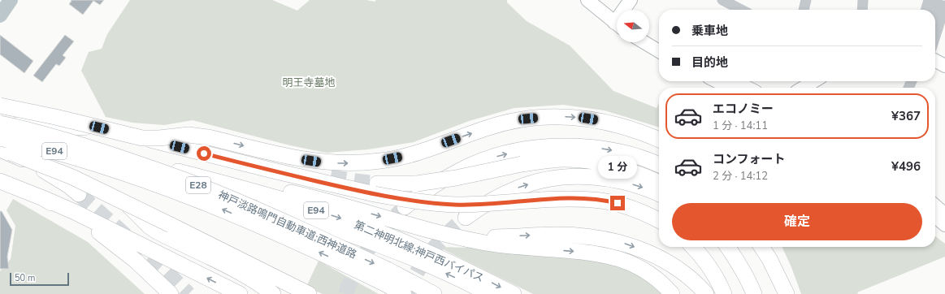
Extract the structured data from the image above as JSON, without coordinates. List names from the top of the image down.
{
  "streets": {
    "highway": [
      "E94",
      "E28",
      "神戸淡路鳴門自動車道;西神道路",
      "第二神明北線;神戸西バイパス"
    ]
  },
  "crossings": [
    ["E28", "神戸淡路鳴門自動車道;西神道路"]
  ],
  "parks": ["明王寺墓地"],
  "scale_bar": "50 m",
  "north": "left",
  "page": {
    "banner": ["乗車地", "目的地"],
    "list": [
      {
        "name": "エコノミー",
        "note": "1 分 · 14:11",
        "value": "¥367"
      },
      {
        "name": "コンフォート",
        "note": "2 分 · 14:12",
        "value": "¥496"
      }
    ],
    "bubble": "1 分",
    "buttons": "確定",
    "scale": "50 m"
  }
}
